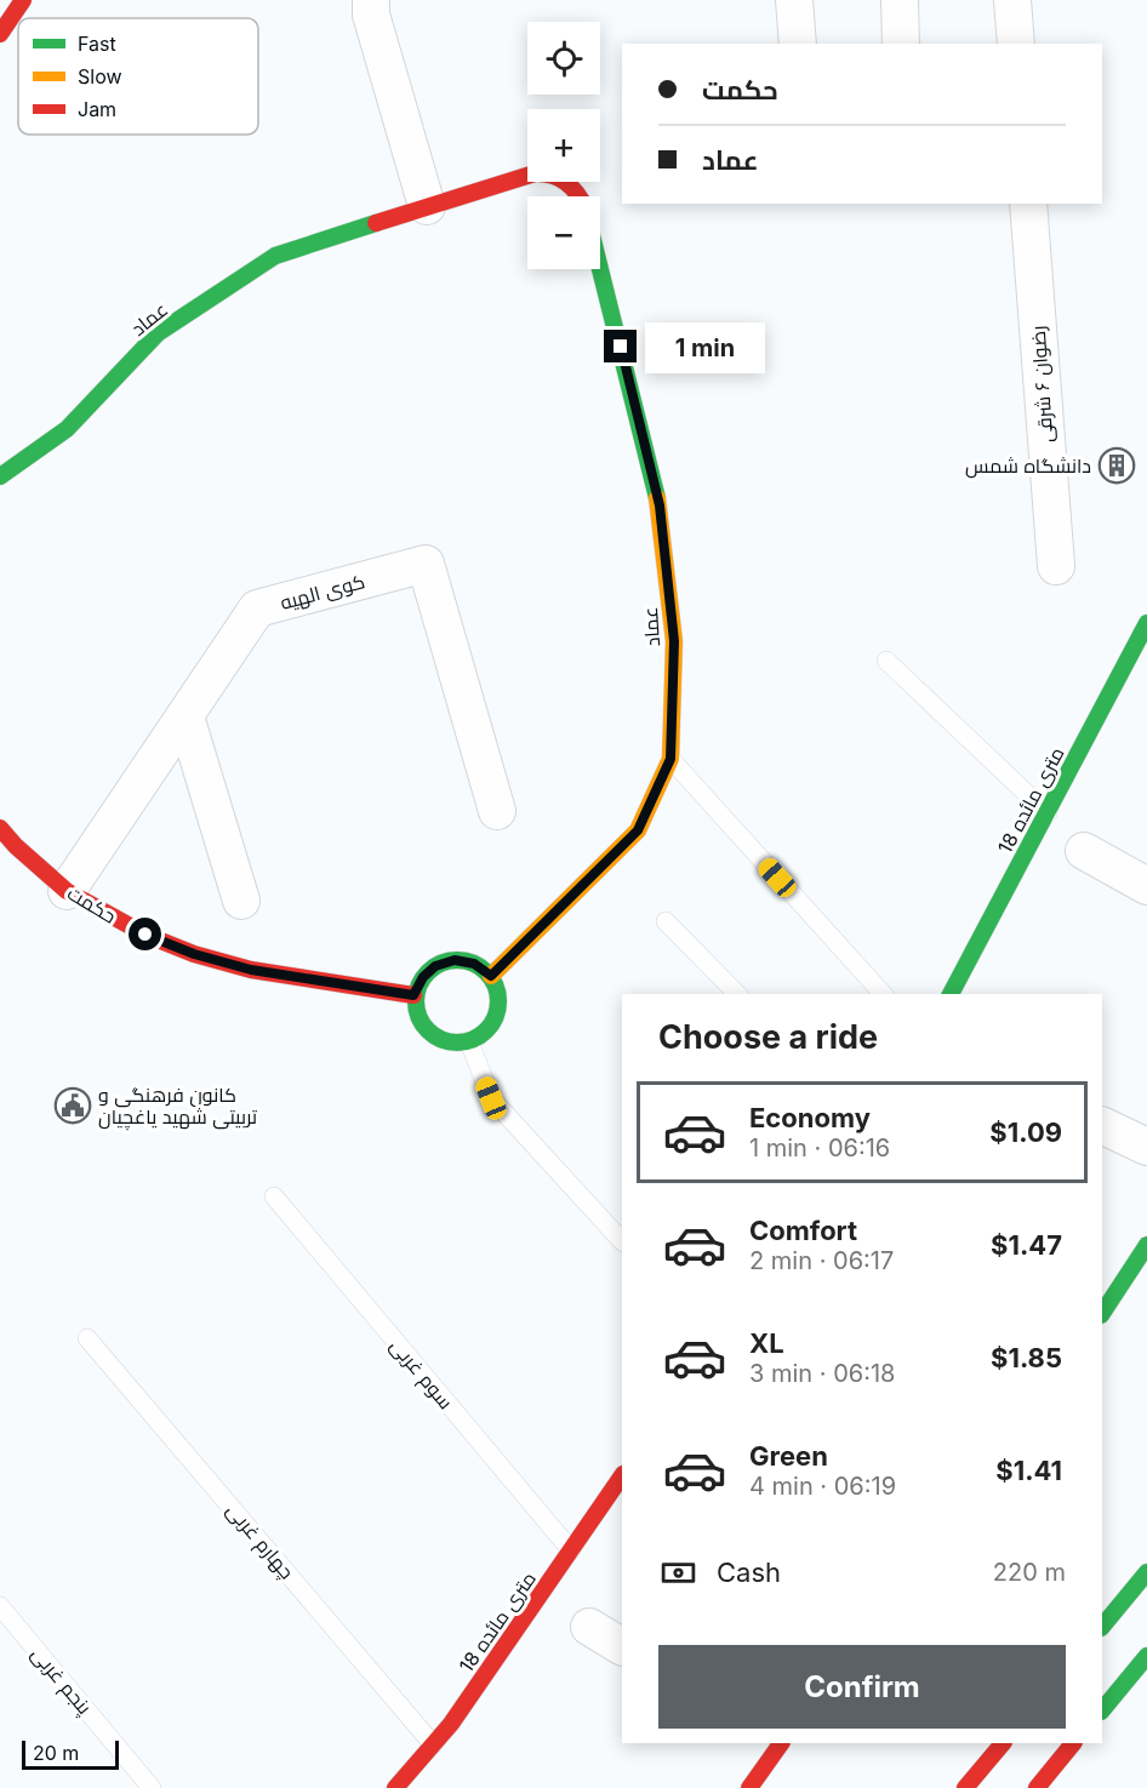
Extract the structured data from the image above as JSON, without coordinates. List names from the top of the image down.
{
  "streets": {
    "street": [
      "عماد",
      "رضوان ۶ شرقی",
      "کوی الهیه",
      "18 متری مائده",
      "حکمت"
    ],
    "lane": ["سوم غربی", "چهارم غربی", "پنجم غربی"]
  },
  "crossings": [
    ["عماد", "حکمت"],
    ["کوی الهیه", "حکمت"],
    ["18 متری مائده", "سوم غربی"],
    ["18 متری مائده", "چهارم غربی"]
  ],
  "places": {
    "building": ["دانشگاه شمس"],
    "public building": ["کانون فرهنگی و تربیتی شهید یاغچیان"]
  },
  "legend": ["Fast", "Slow", "Jam"],
  "scale_bar": "20 m",
  "page": {
    "map_buttons": ["+", "−"],
    "banner": ["حکمت", "عماد"],
    "bubble": "1 min",
    "heading": "Choose a ride",
    "list": [
      {
        "name": "Economy",
        "note": "1 min · 06:16",
        "value": "$1.09"
      },
      {
        "name": "Comfort",
        "note": "2 min · 06:17",
        "value": "$1.47"
      },
      {
        "name": "XL",
        "note": "3 min · 06:18",
        "value": "$1.85"
      },
      {
        "name": "Green",
        "note": "4 min · 06:19",
        "value": "$1.41"
      }
    ],
    "pay": ["Cash", "220 m"],
    "buttons": "Confirm",
    "scale": "20 m"
  }
}
